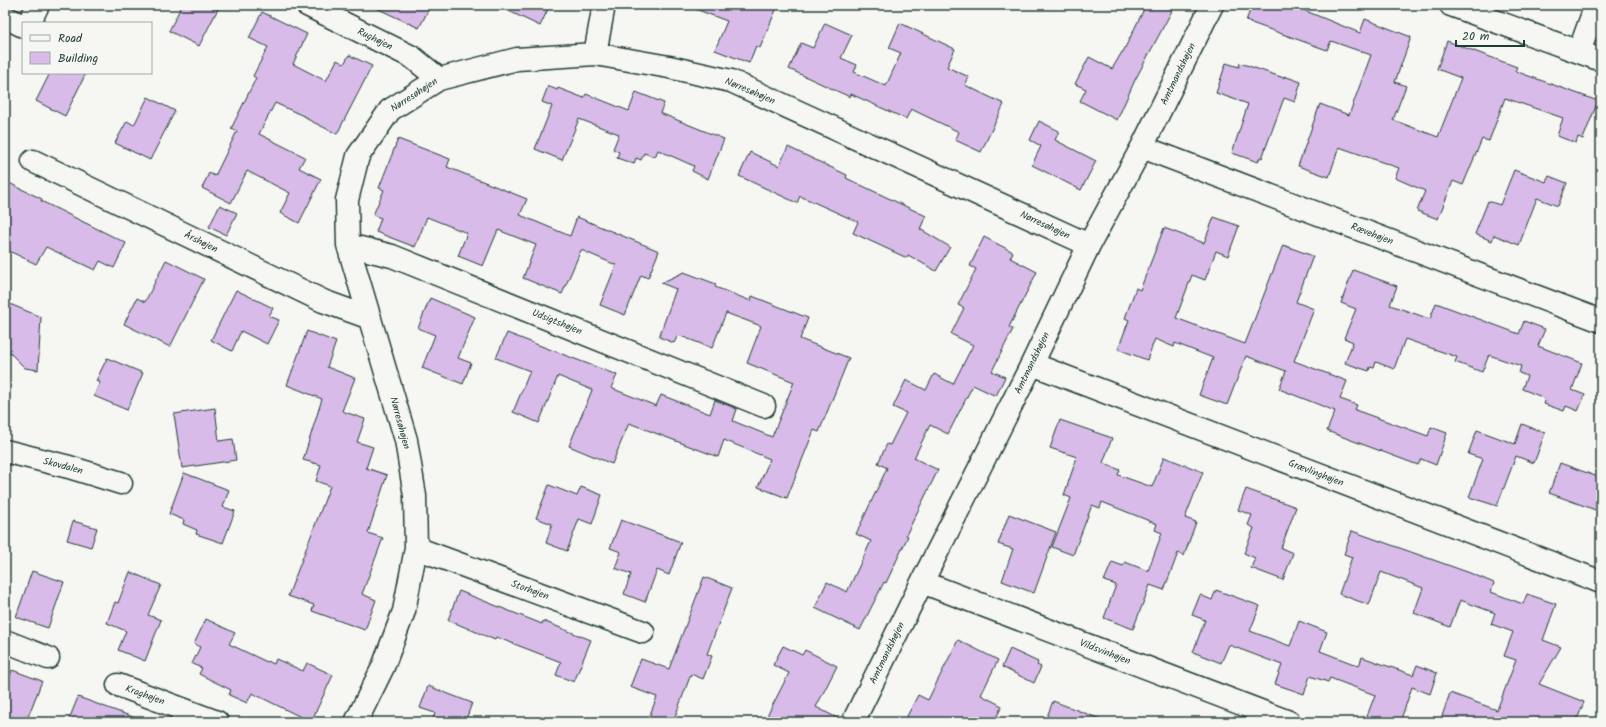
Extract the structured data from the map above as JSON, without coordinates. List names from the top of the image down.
{
  "streets": {
    "street": [
      "Rughøjen",
      "Amtmandshøjen",
      "Nørresøhøjen",
      "Rævehøjen",
      "Årshøjen",
      "Udsigtshøjen",
      "Skovdalen",
      "Grævlinghøjen",
      "Storhøjen",
      "Vildsvinhøjen",
      "Kraghøjen"
    ]
  },
  "crossings": [
    ["Rughøjen", "Nørresøhøjen"],
    ["Amtmandshøjen", "Nørresøhøjen"],
    ["Amtmandshøjen", "Rævehøjen"],
    ["Amtmandshøjen", "Grævlinghøjen"],
    ["Amtmandshøjen", "Vildsvinhøjen"],
    ["Nørresøhøjen", "Årshøjen"],
    ["Nørresøhøjen", "Udsigtshøjen"],
    ["Nørresøhøjen", "Storhøjen"]
  ],
  "legend": ["Road", "Building"],
  "scale_bar": "20 m"
}
